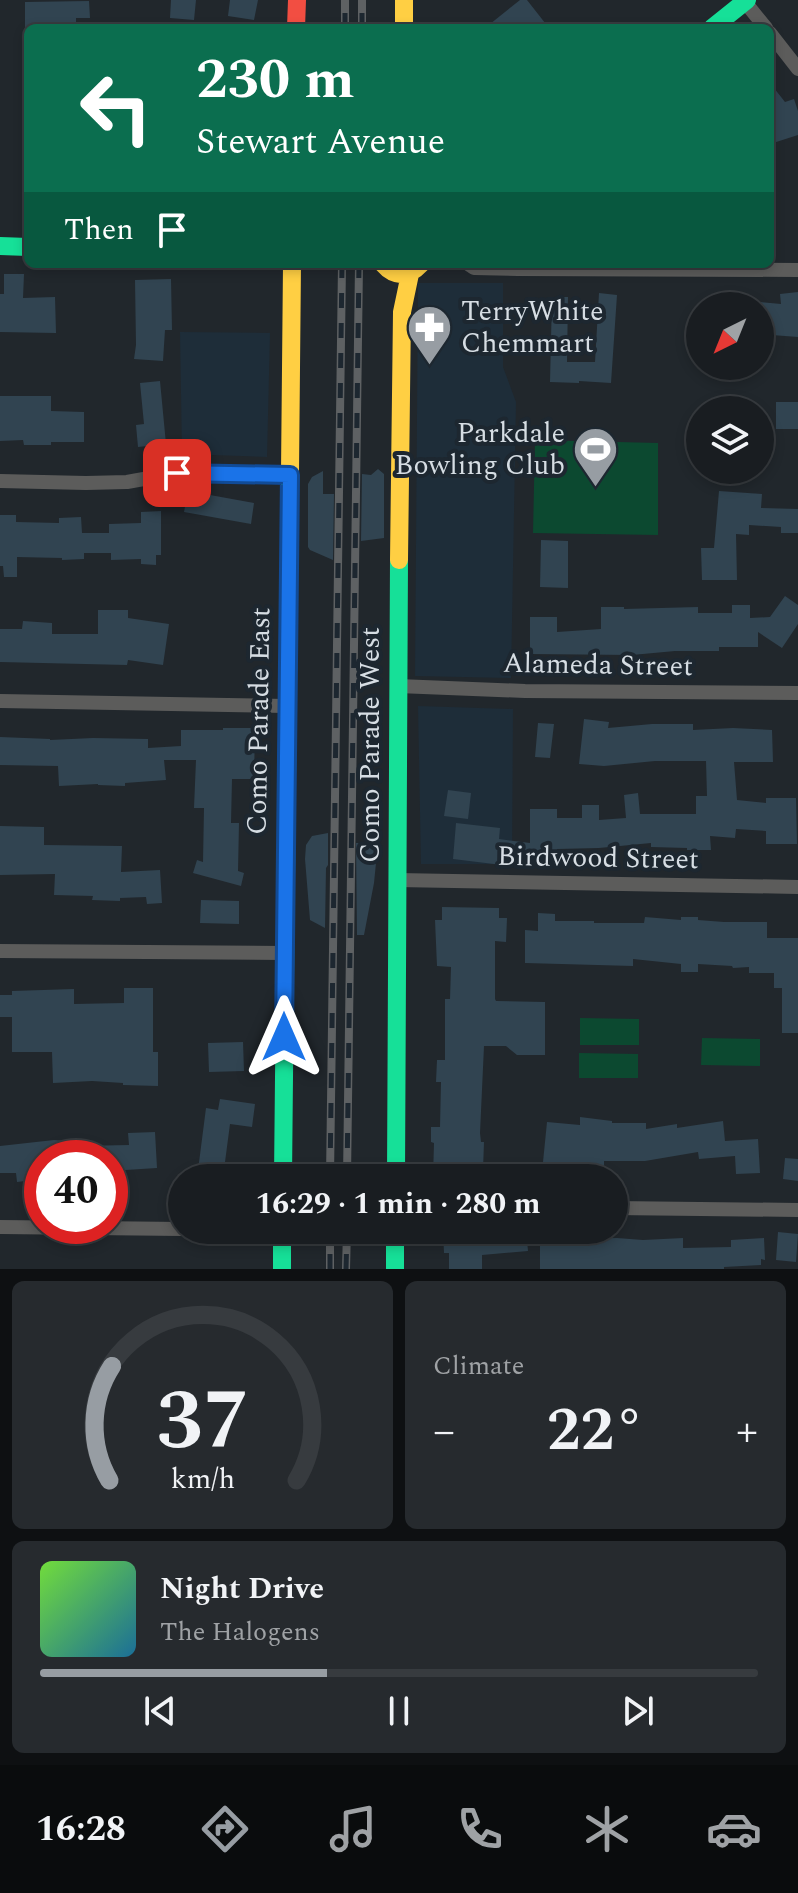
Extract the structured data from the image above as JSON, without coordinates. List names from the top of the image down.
{
  "streets": {
    "street": [
      "Alameda Street",
      "Como Parade East",
      "Como Parade West",
      "Birdwood Street"
    ]
  },
  "crossings": [
    ["Alameda Street", "Como Parade West"],
    ["Como Parade West", "Birdwood Street"]
  ],
  "places": {
    "pharmacy": ["TerryWhite Chemmart"],
    "sports": ["Parkdale Bowling Club"]
  },
  "north": "bottom left",
  "page": {
    "turn": ["230 m", "Stewart Avenue"],
    "then": "Then",
    "limit": "40",
    "trip": "16:29 · 1 min · 280 m",
    "tile": "Climate",
    "heat": ["−", "22°", "+"],
    "song": ["Night Drive", "The Halogens"],
    "tabs": "16:28",
    "gauge": ["37", "km/h"]
  }
}
